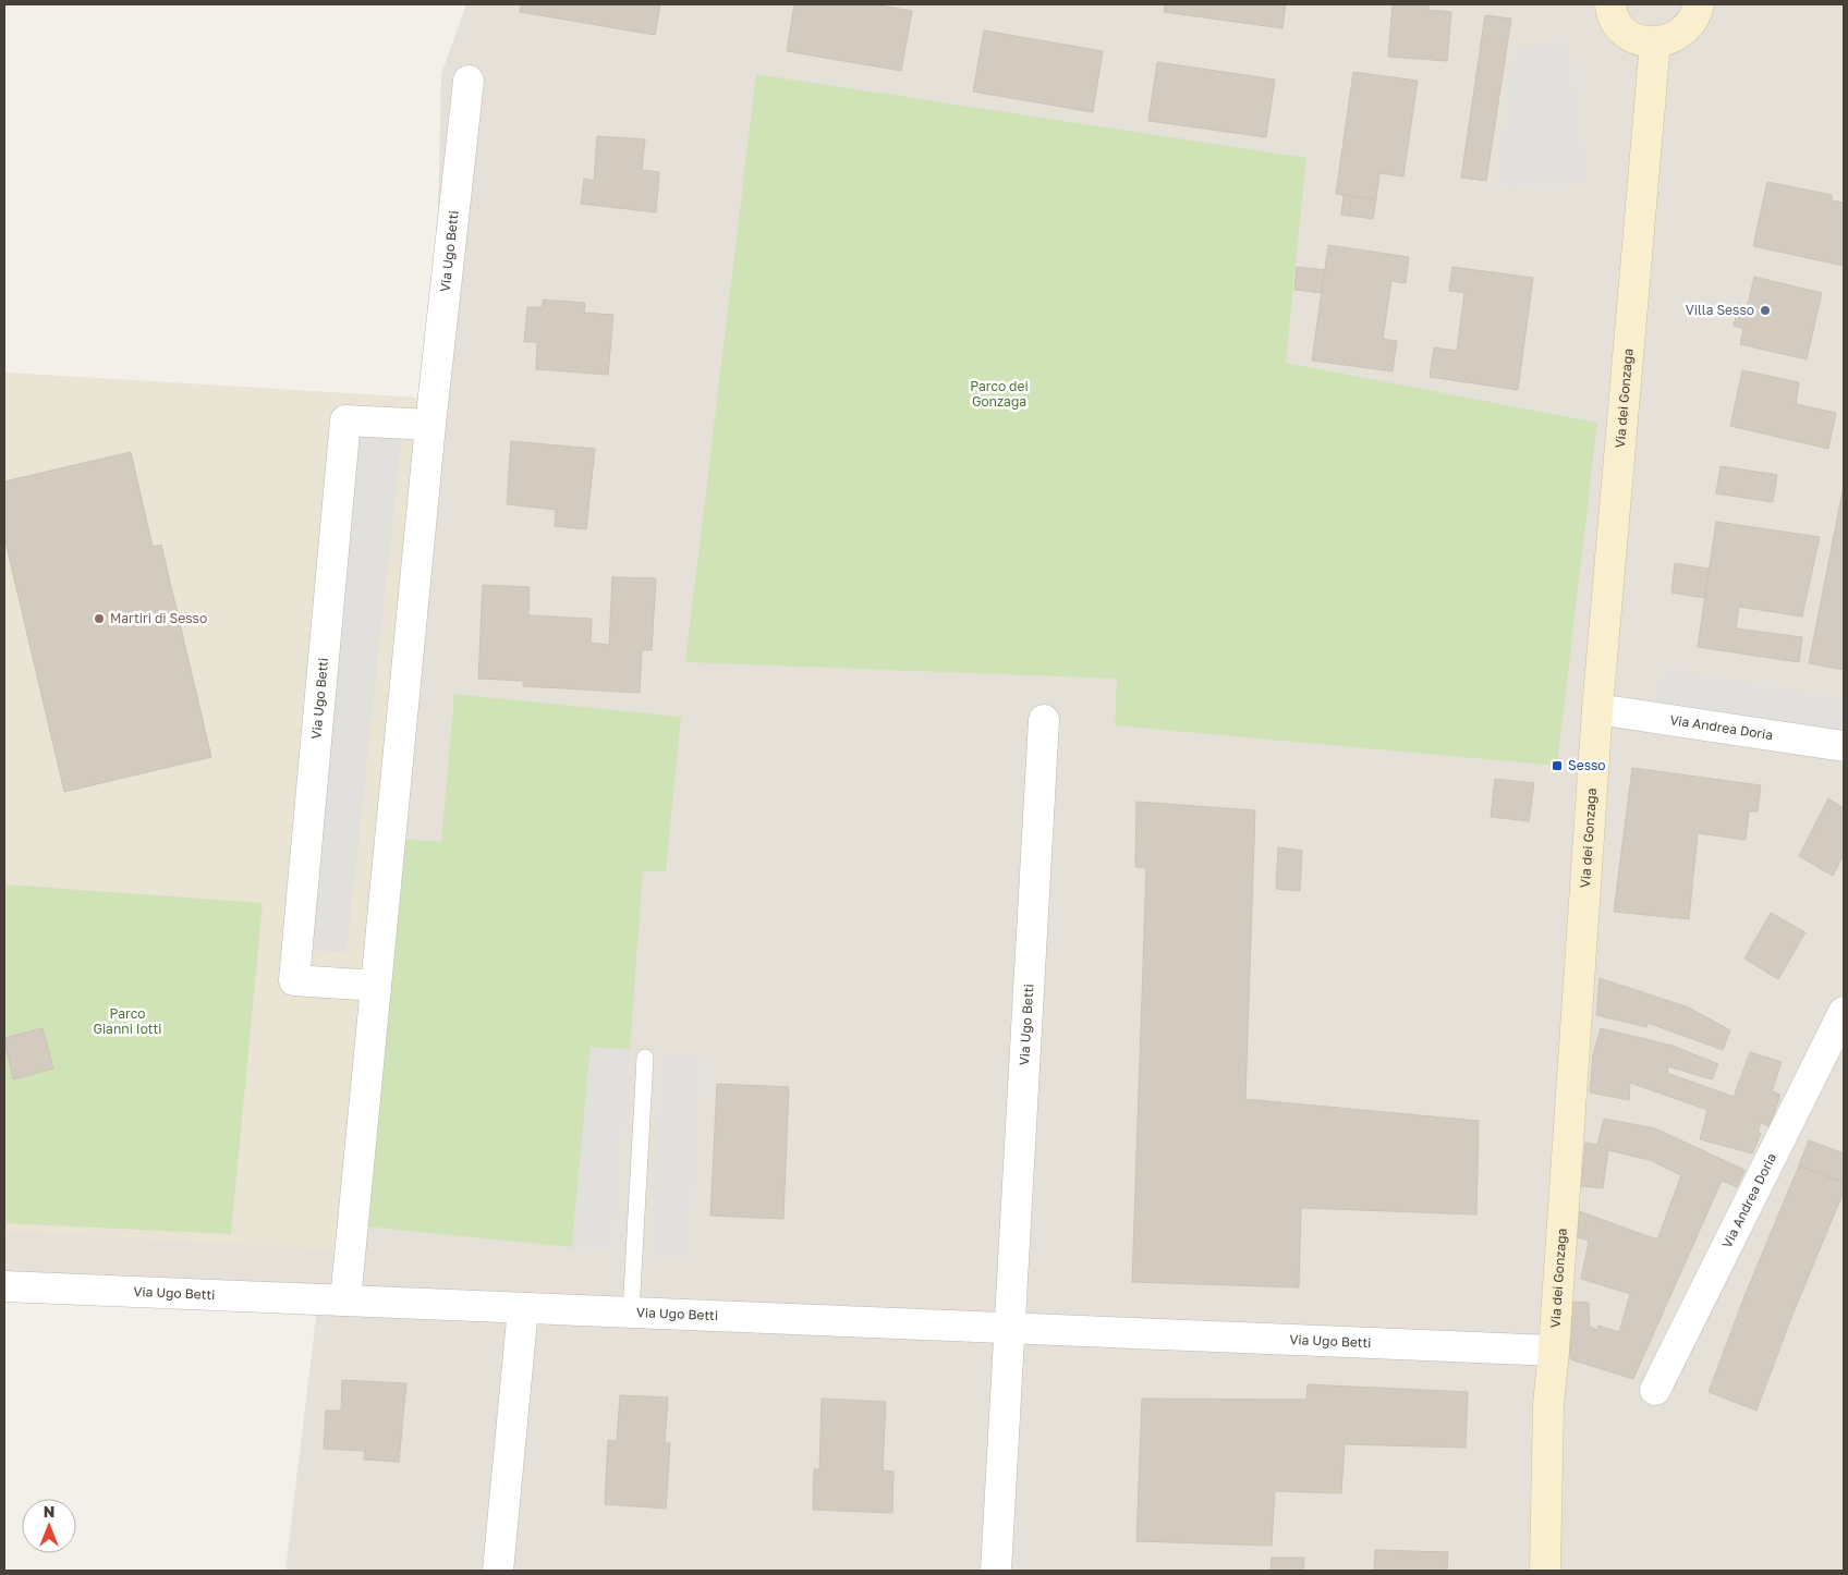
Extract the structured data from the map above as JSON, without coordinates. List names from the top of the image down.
{
  "streets": {
    "main road": ["Via dei Gonzaga"],
    "street": ["Via Ugo Betti", "Via Andrea Doria"]
  },
  "crossings": [
    ["Via Ugo Betti", "Via dei Gonzaga"],
    ["Via dei Gonzaga", "Via Andrea Doria"]
  ],
  "parks": ["Parco dei Gonzaga", "Parco Gianni Iotti"],
  "places": {
    "other": ["Villa Sesso", "Martiri di Sesso"],
    "transit": ["Sesso"]
  },
  "north": "top"
}
